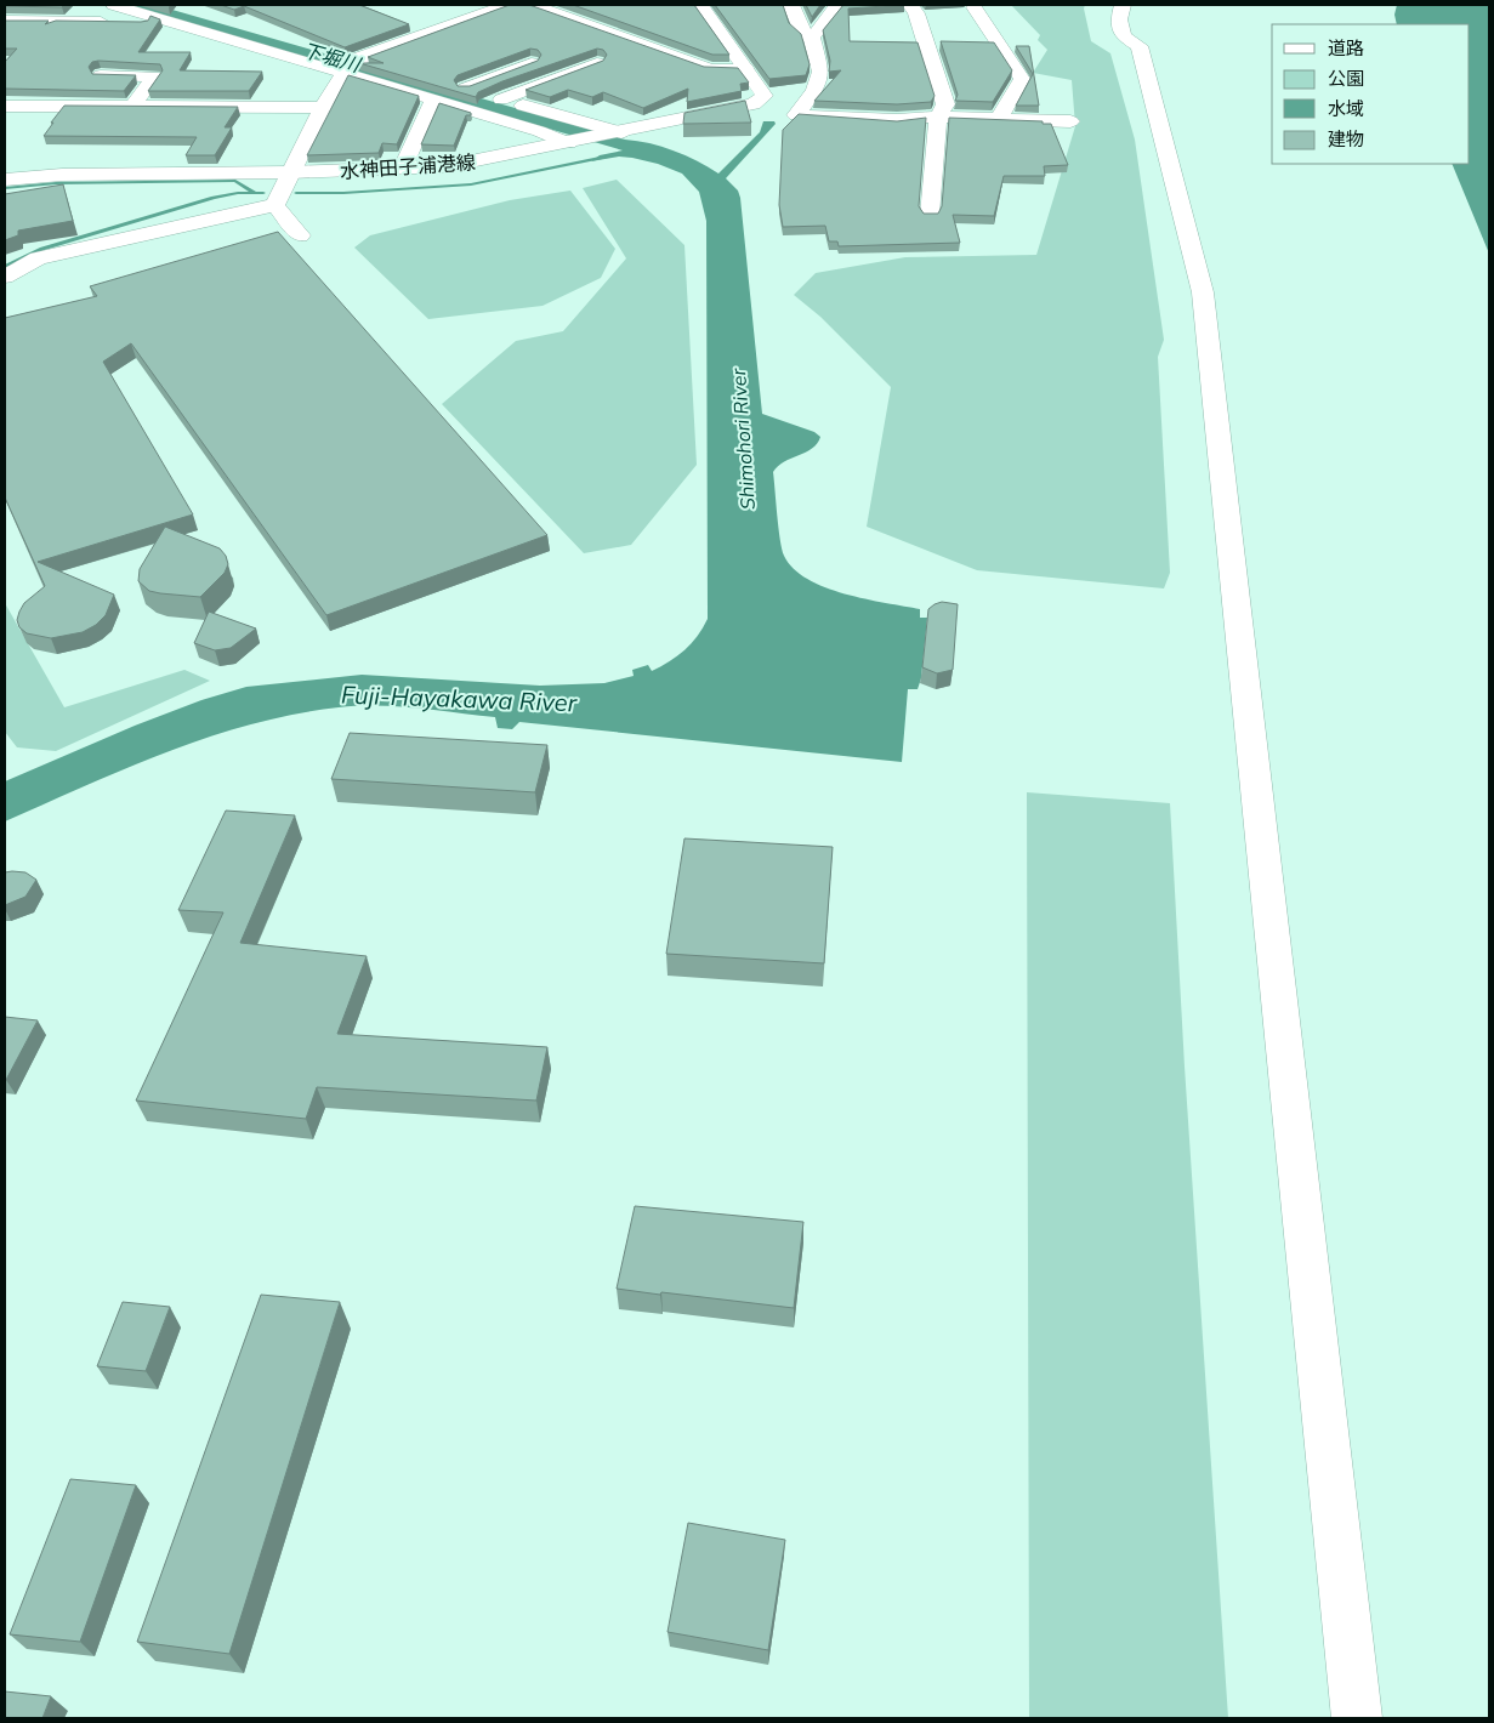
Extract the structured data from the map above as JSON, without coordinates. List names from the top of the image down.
{
  "streets": {
    "street": ["水神田子浦港線"]
  },
  "water": ["下堀川", "Shimohori River", "Fuji-Hayakawa River"],
  "legend": [
    "道路",
    "公園",
    "水域",
    "建物"
  ]
}
